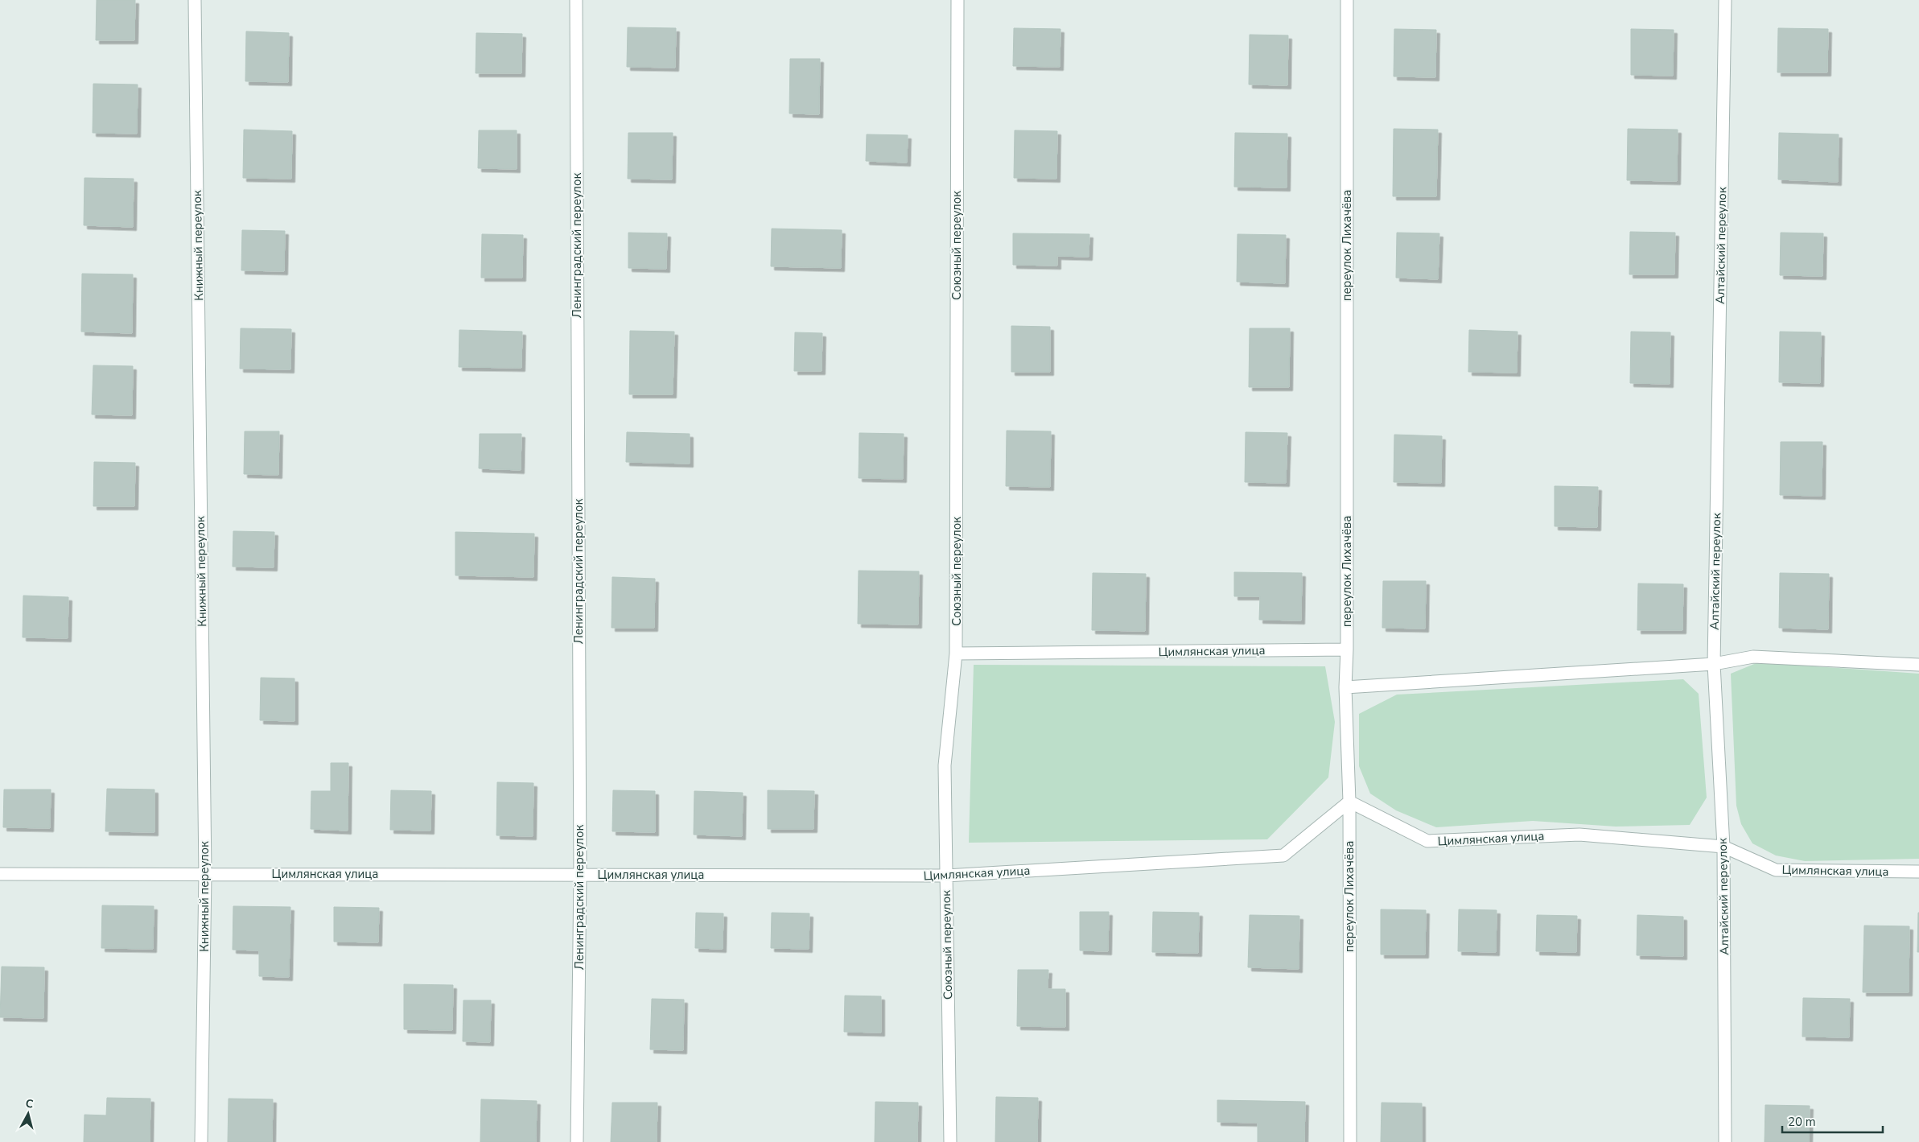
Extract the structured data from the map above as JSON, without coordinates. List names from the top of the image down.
{
  "streets": {
    "street": [
      "Книжный переулок",
      "Ленинградский переулок",
      "Союзный переулок",
      "переулок Лихачёва",
      "Алтайский переулок",
      "Цимлянская улица"
    ]
  },
  "crossings": [
    ["Книжный переулок", "Цимлянская улица"],
    ["Ленинградский переулок", "Цимлянская улица"],
    ["Союзный переулок", "Цимлянская улица"],
    ["переулок Лихачёва", "Цимлянская улица"],
    ["Алтайский переулок", "Цимлянская улица"]
  ],
  "scale_bar": "20 m",
  "north": "top"
}
